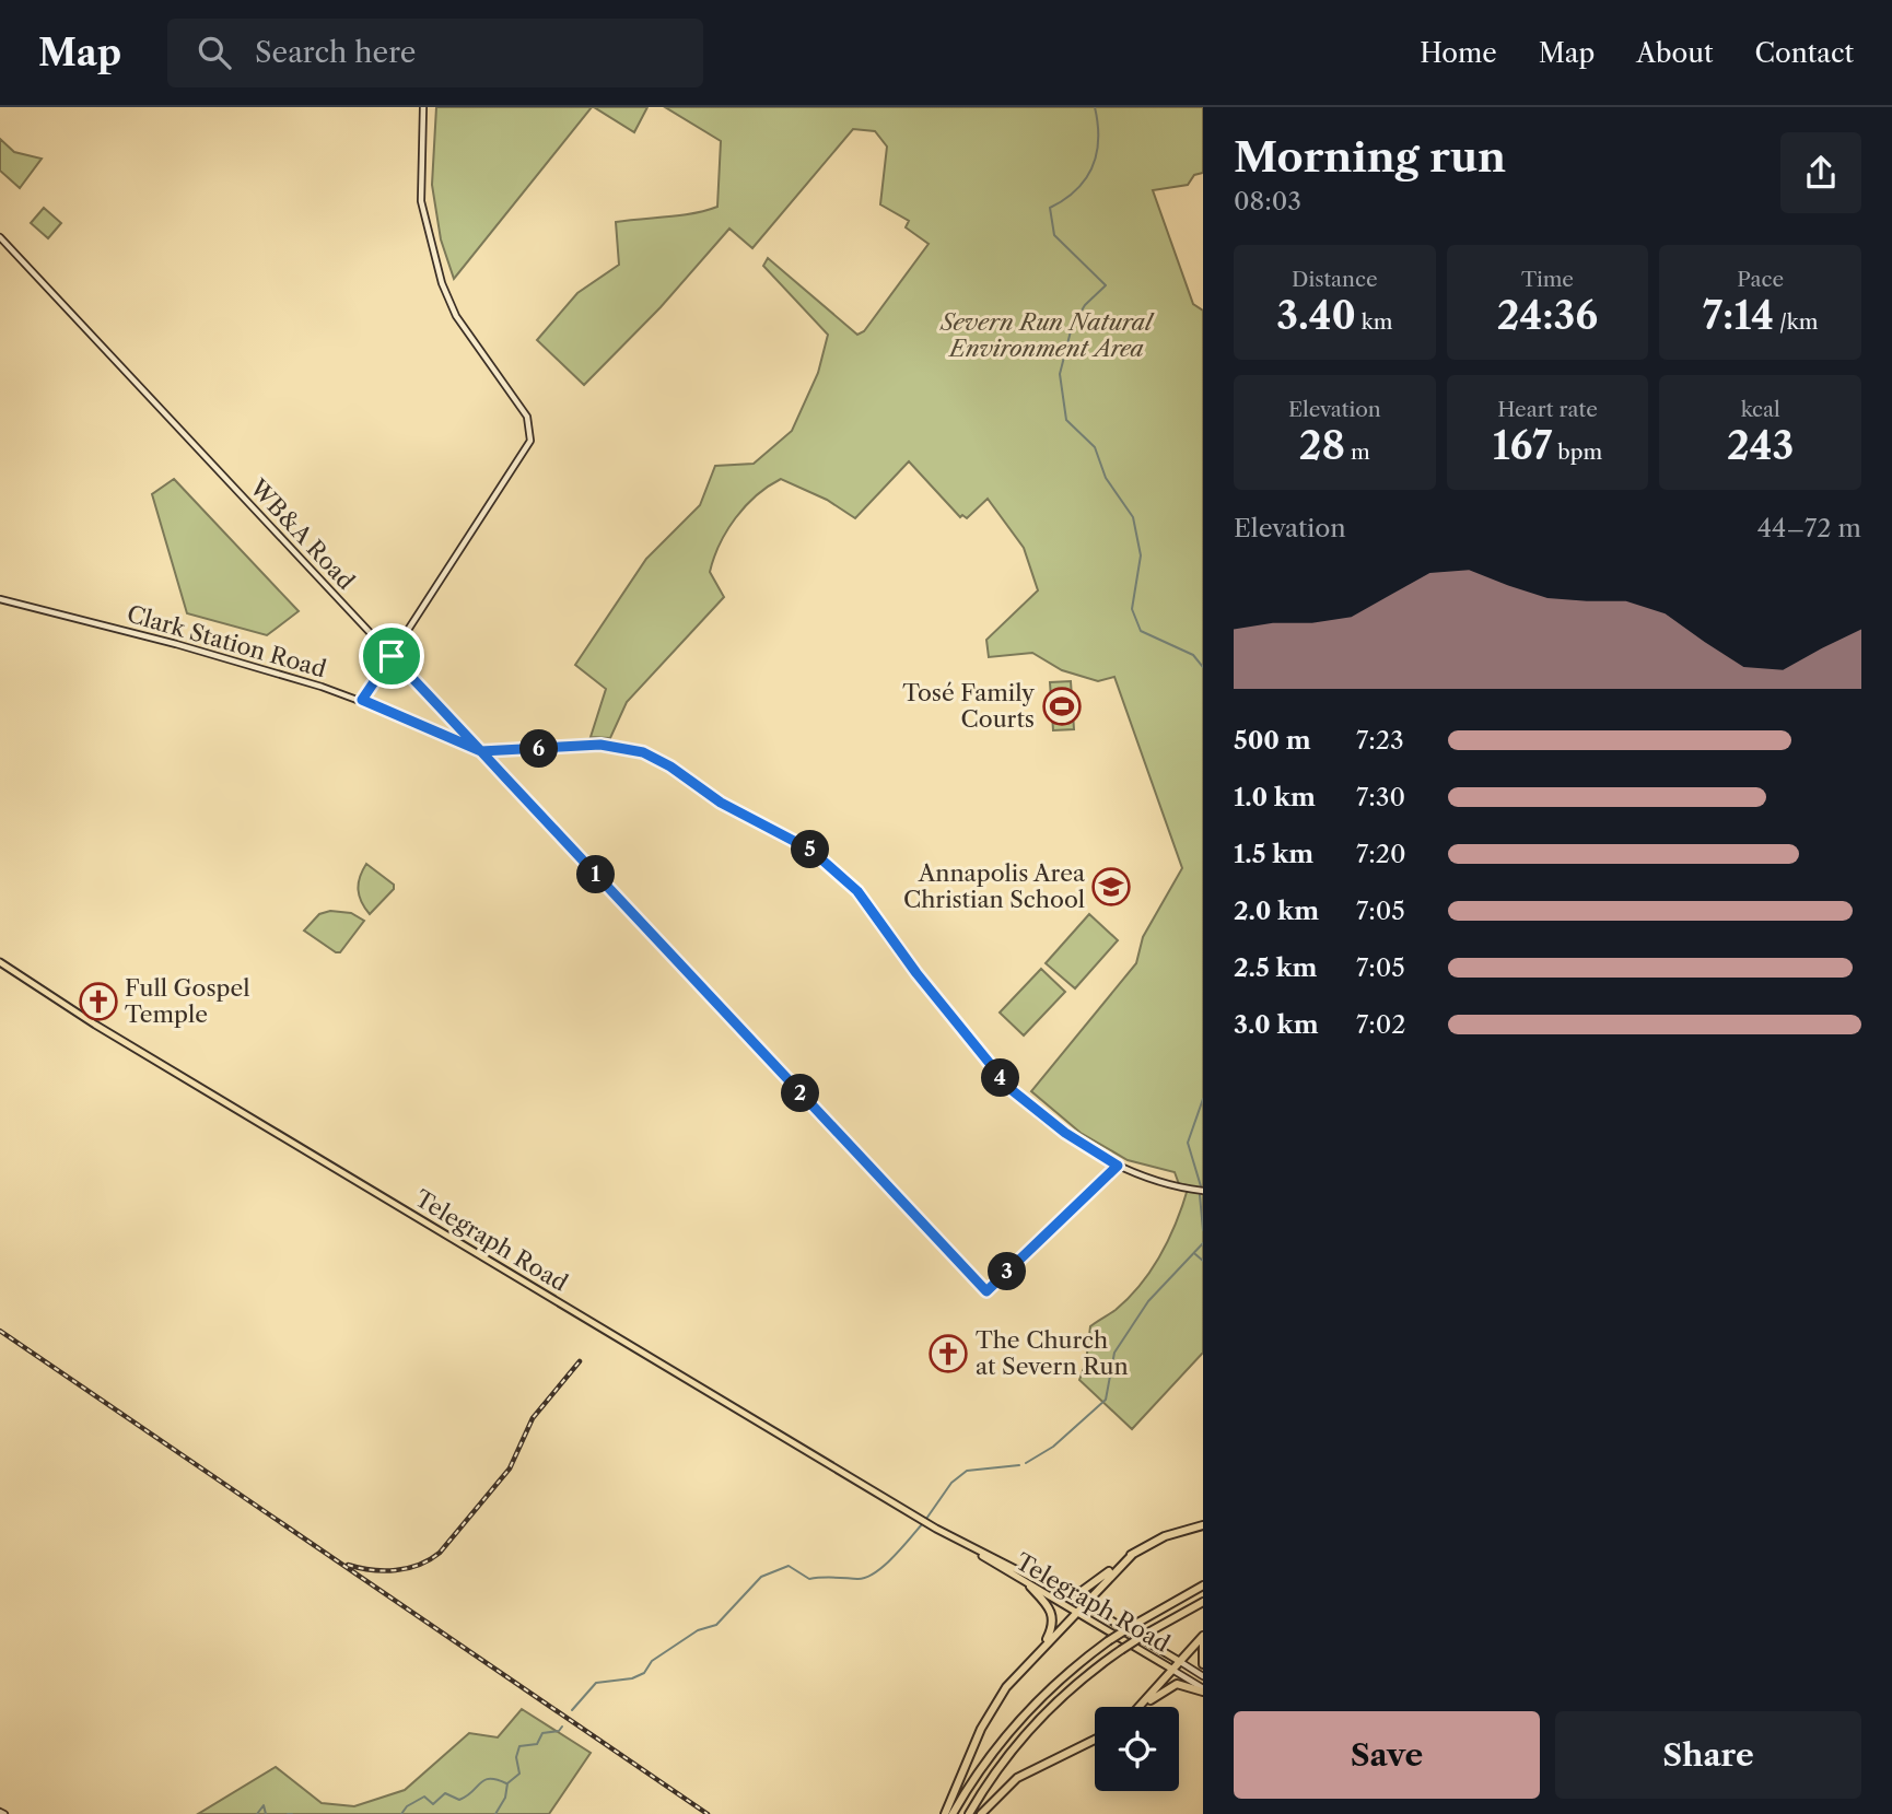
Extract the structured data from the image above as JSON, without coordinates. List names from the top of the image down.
{
  "streets": {
    "main road": ["Telegraph Road"],
    "street": ["WB&A Road", "Clark Station Road"]
  },
  "crossings": [
    ["WB&A Road", "Clark Station Road"]
  ],
  "parks": ["Severn Run Natural Environment Area"],
  "places": {
    "sports": ["Tosé Family Courts"],
    "school or university": ["Annapolis Area Christian School"],
    "church": ["Full Gospel Temple", "The Church at Severn Run"]
  },
  "page": {
    "header": "Map",
    "search": "Search here",
    "nav": [
      "Home",
      "Map",
      "About",
      "Contact"
    ],
    "heading": ["Morning run", "08:03"],
    "stats": [
      ["Distance", "3.40 km"],
      ["Time", "24:36"],
      ["Pace", "7:14 /km"],
      ["Elevation", "28 m"],
      ["Heart rate", "167 bpm"],
      ["kcal", "243"]
    ],
    "chart": ["Elevation", "44–72 m"],
    "list": [
      {
        "name": "500 m",
        "note": "7:23"
      },
      {
        "name": "1.0 km",
        "note": "7:30"
      },
      {
        "name": "1.5 km",
        "note": "7:20"
      },
      {
        "name": "2.0 km",
        "note": "7:05"
      },
      {
        "name": "2.5 km",
        "note": "7:05"
      },
      {
        "name": "3.0 km",
        "note": "7:02"
      }
    ],
    "pins": [
      "6",
      "5",
      "1",
      "4",
      "2",
      "3"
    ],
    "buttons": ["Save", "Share"]
  }
}
